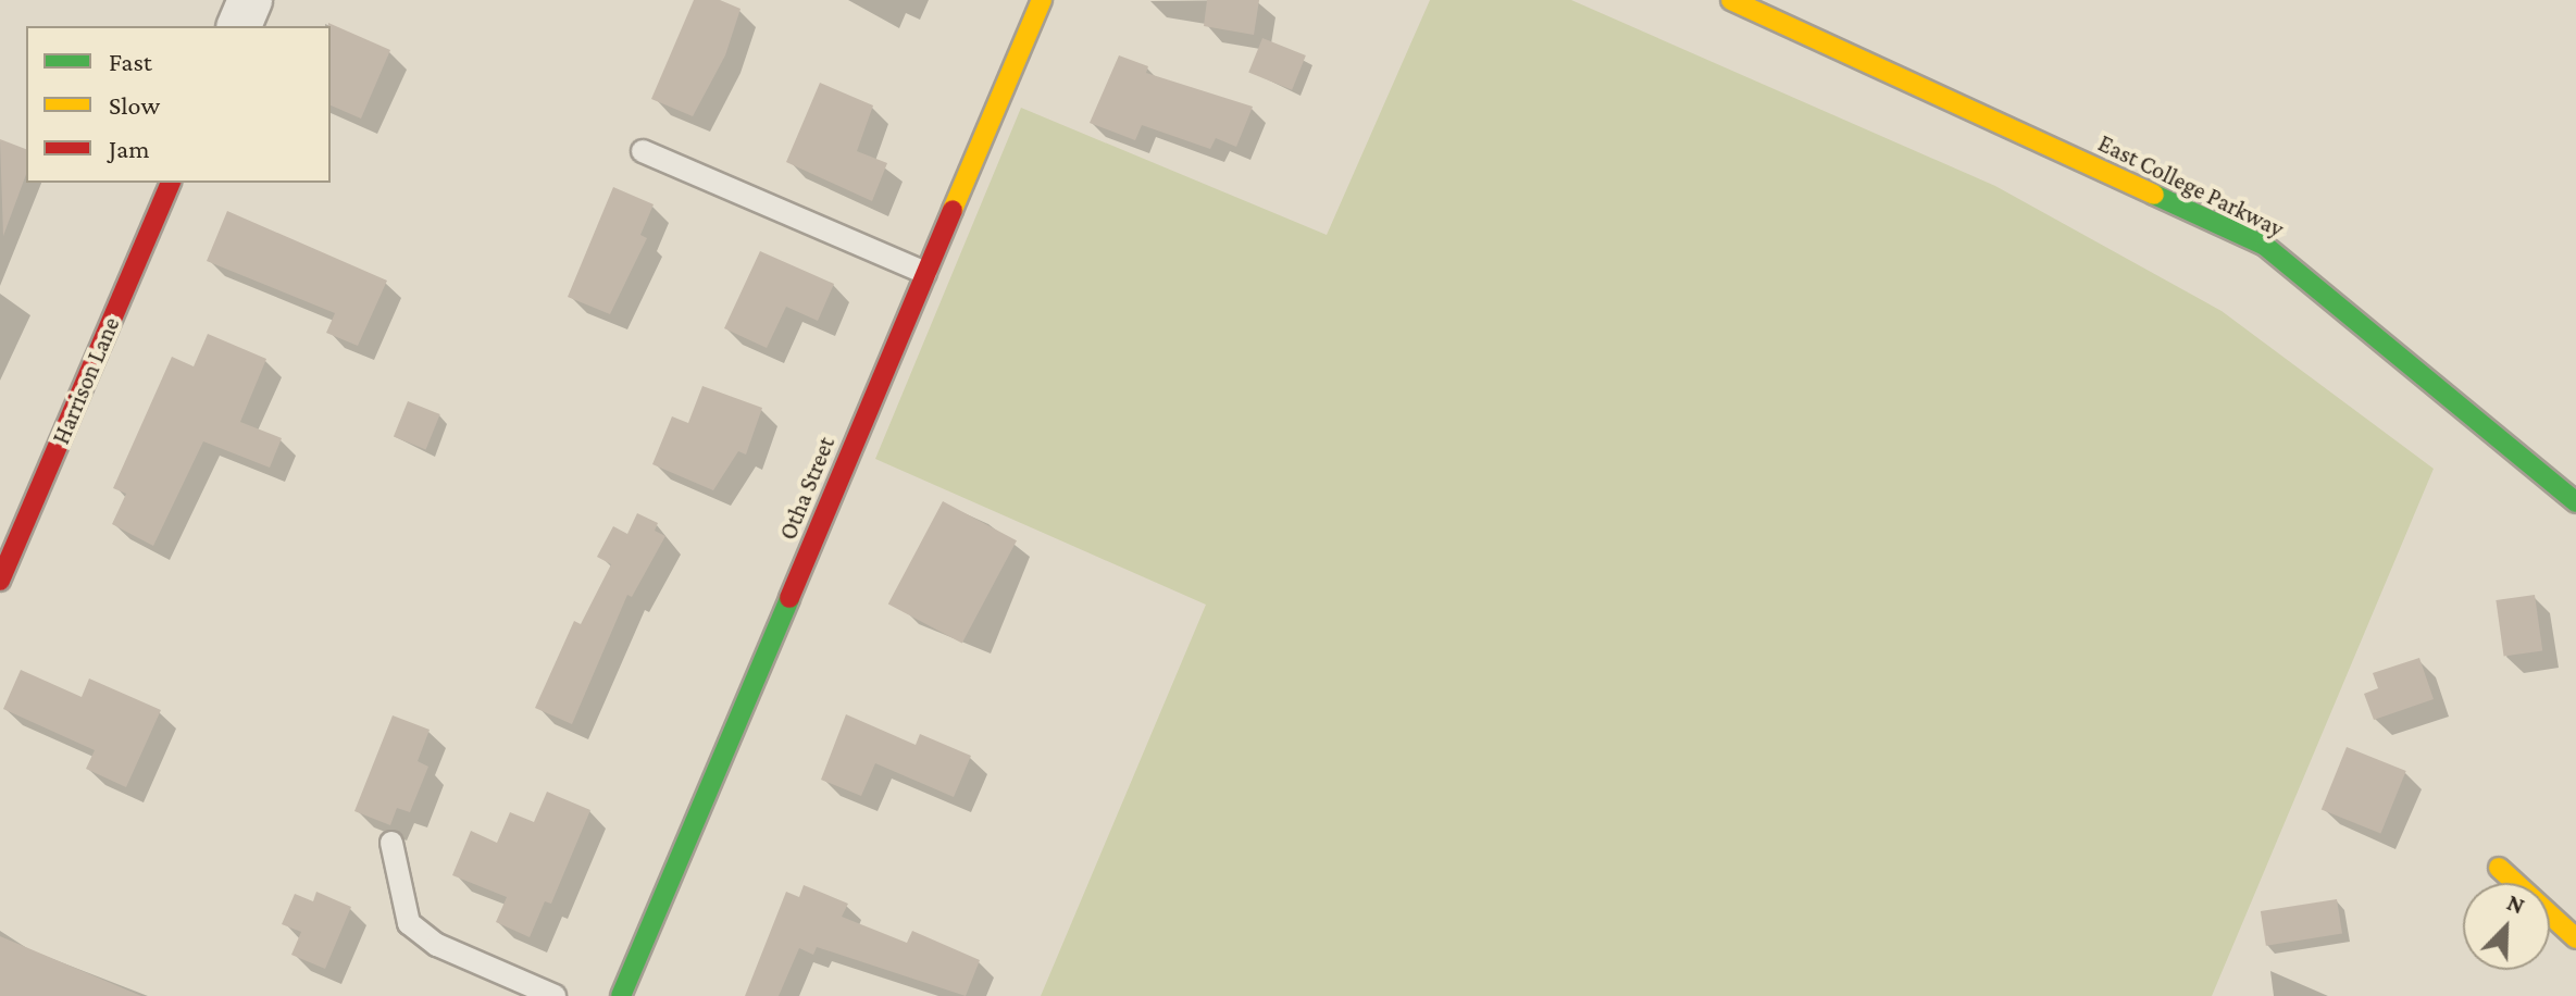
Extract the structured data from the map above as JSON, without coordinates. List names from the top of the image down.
{
  "streets": {
    "street": ["East College Parkway", "Harrison Lane", "Otha Street"]
  },
  "legend": ["Fast", "Slow", "Jam"],
  "north": "top right"
}
